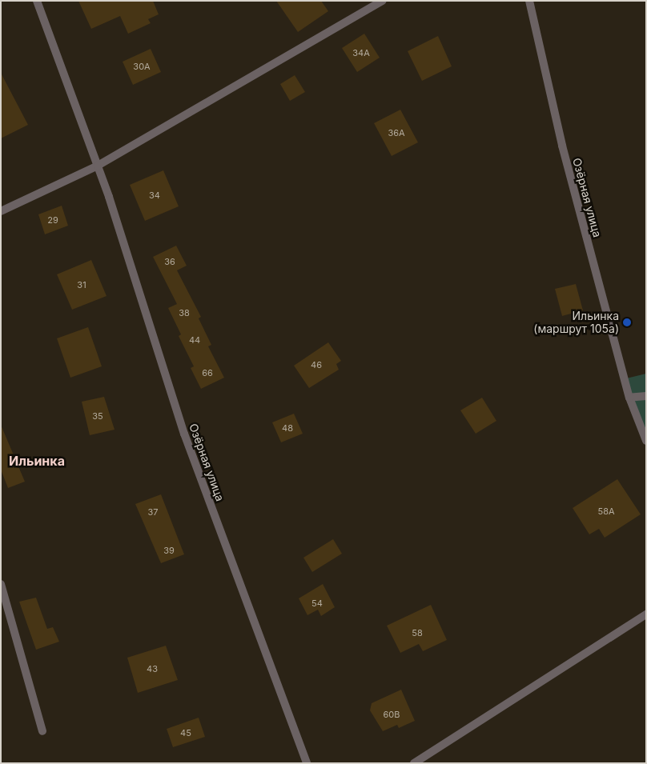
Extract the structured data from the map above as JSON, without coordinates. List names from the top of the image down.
{
  "streets": {
    "street": ["Озёрная улица"]
  },
  "districts": ["Ильинка"],
  "places": ["Ильинка (маршрут 105а)"],
  "house_numbers": [
    "34А",
    "30А",
    "36А",
    "34",
    "29",
    "36",
    "31",
    "38",
    "44",
    "46",
    "66",
    "35",
    "48",
    "58А",
    "37",
    "39",
    "54",
    "58",
    "43",
    "60В",
    "45"
  ]
}
